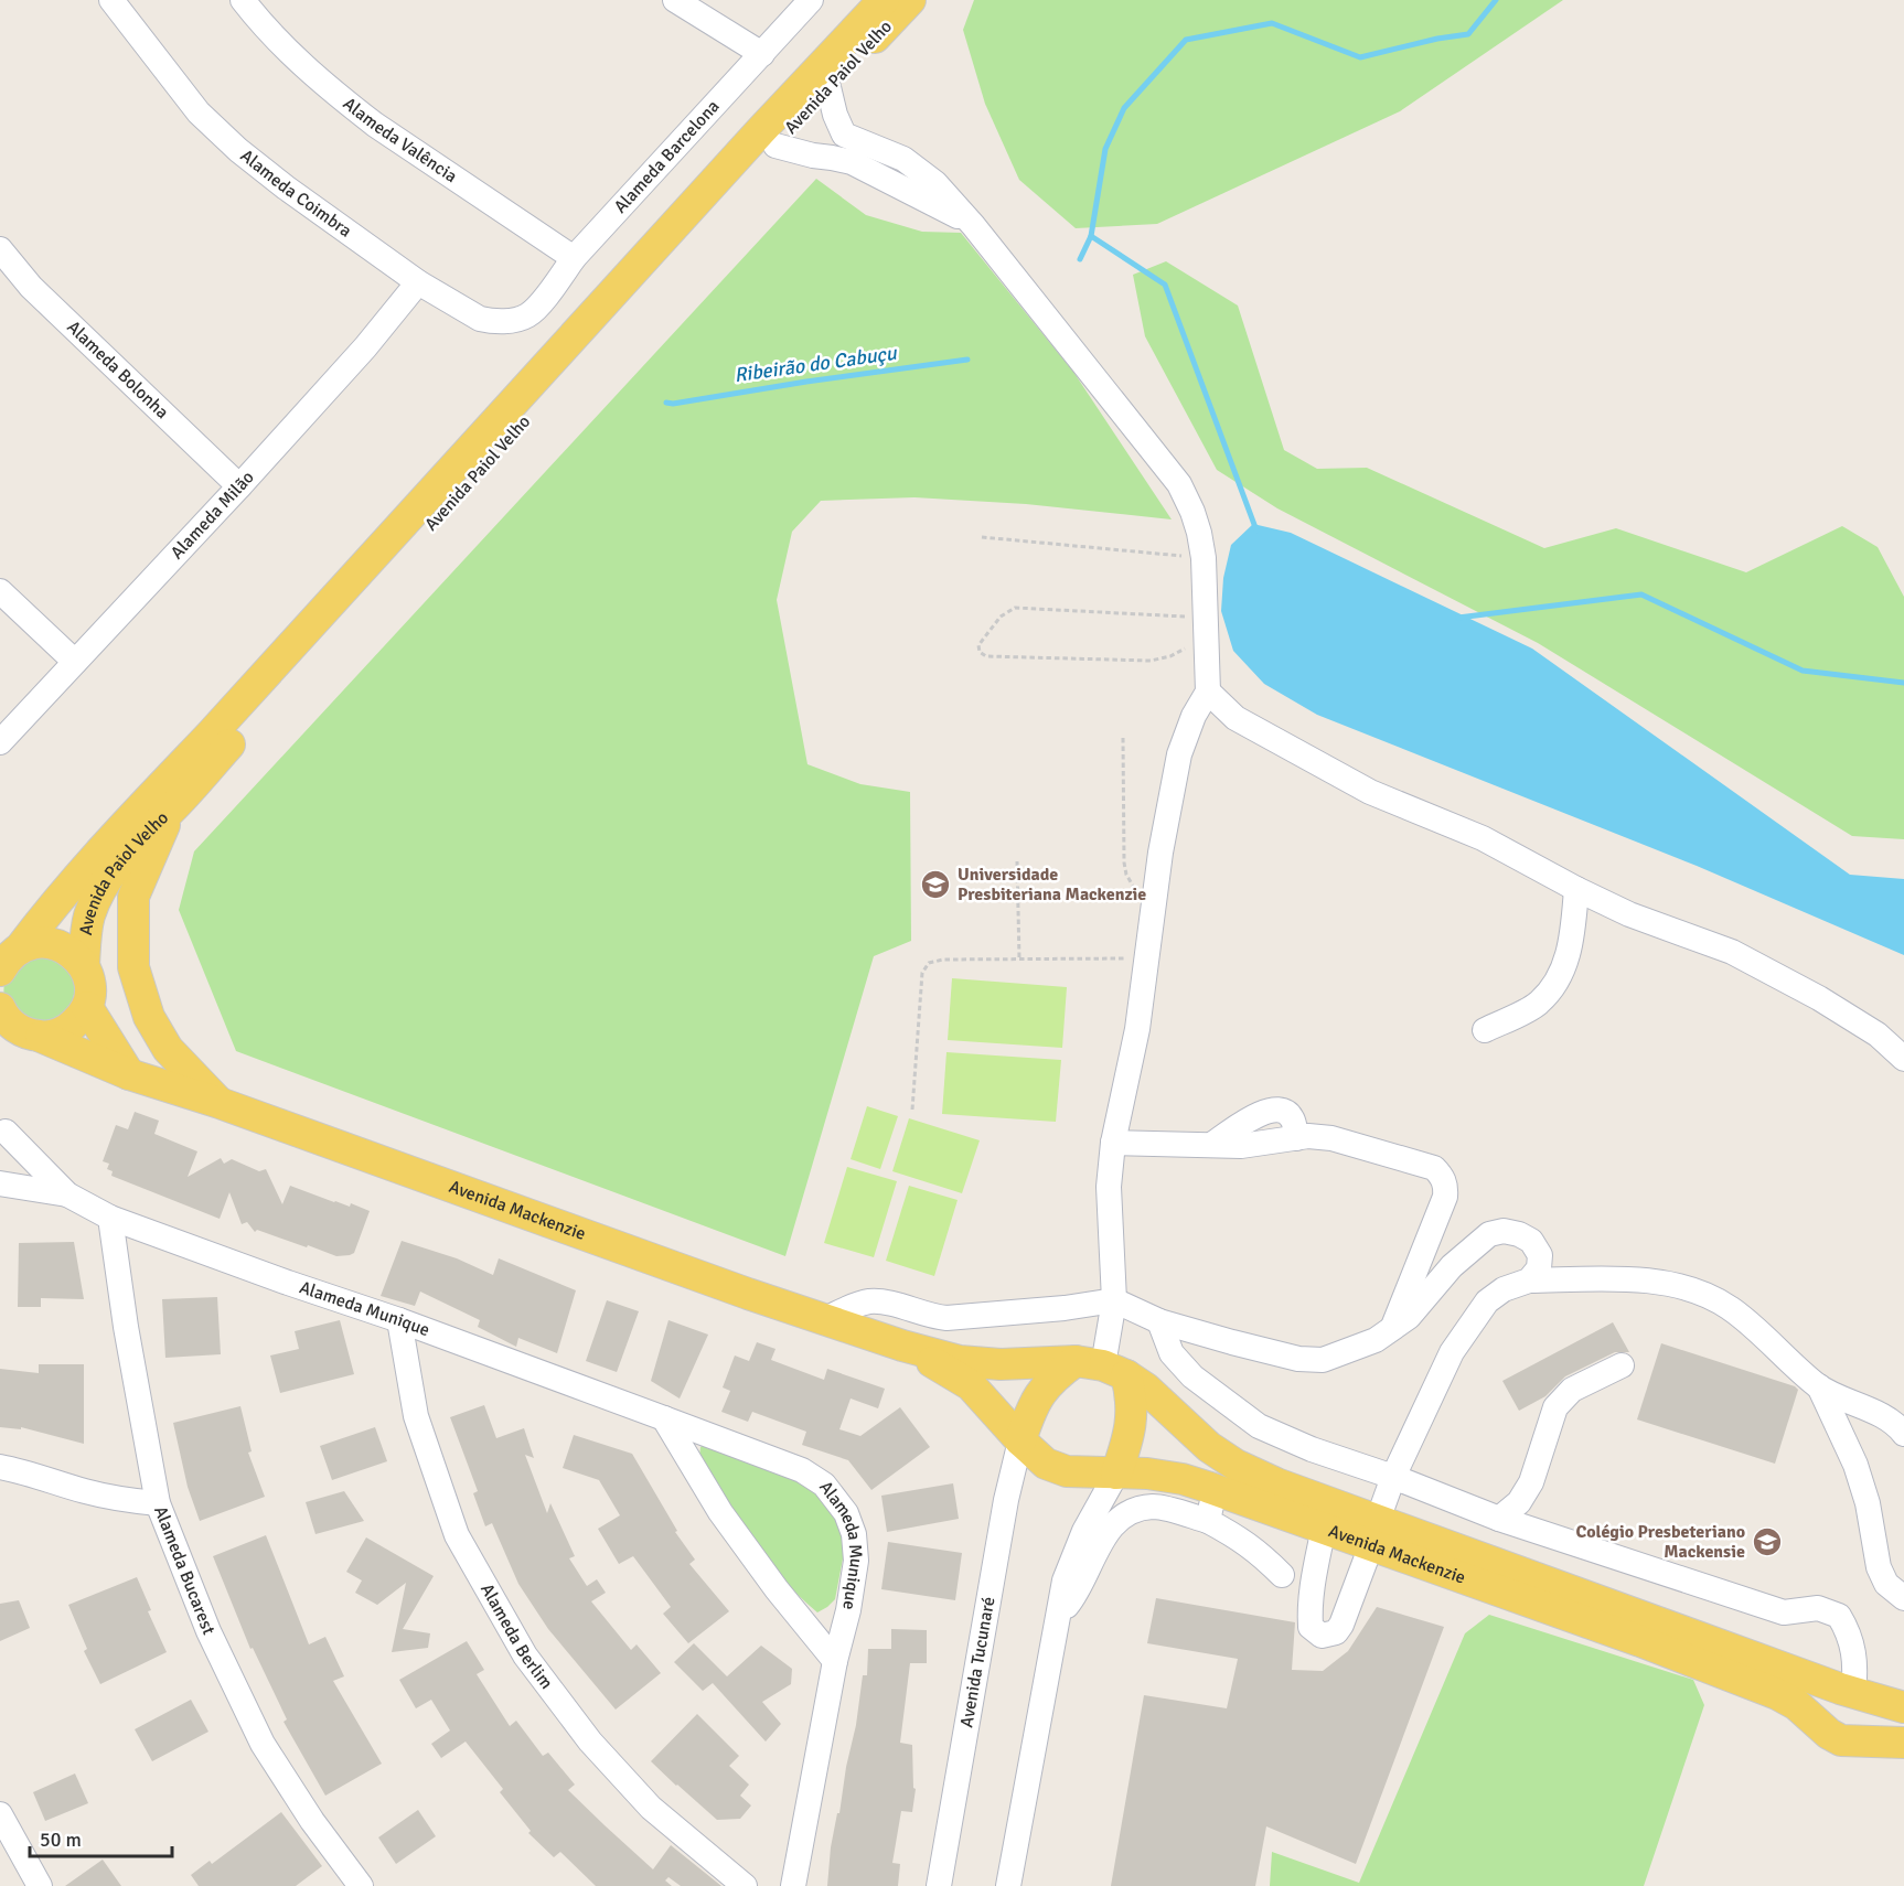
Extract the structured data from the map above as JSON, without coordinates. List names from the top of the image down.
{
  "streets": {
    "main road": ["Avenida Paiol Velho", "Avenida Mackenzie"],
    "street": [
      "Alameda Valência",
      "Alameda Barcelona",
      "Alameda Coimbra",
      "Alameda Bolonha",
      "Alameda Milão",
      "Alameda Munique",
      "Alameda Bucarest",
      "Alameda Berlim",
      "Avenida Tucunaré"
    ]
  },
  "crossings": [
    ["Alameda Valência", "Alameda Barcelona"],
    ["Alameda Barcelona", "Alameda Coimbra"],
    ["Alameda Coimbra", "Alameda Milão"],
    ["Alameda Bolonha", "Alameda Milão"],
    ["Avenida Mackenzie", "Avenida Tucunaré"],
    ["Alameda Munique", "Alameda Bucarest"],
    ["Alameda Munique", "Alameda Berlim"]
  ],
  "water": ["Ribeirão do Cabuçu"],
  "places": {
    "school or university": ["Universidade Presbiteriana Mackenzie", "Colégio Presbeteriano Mackensie"]
  },
  "scale_bar": "50 m"
}
